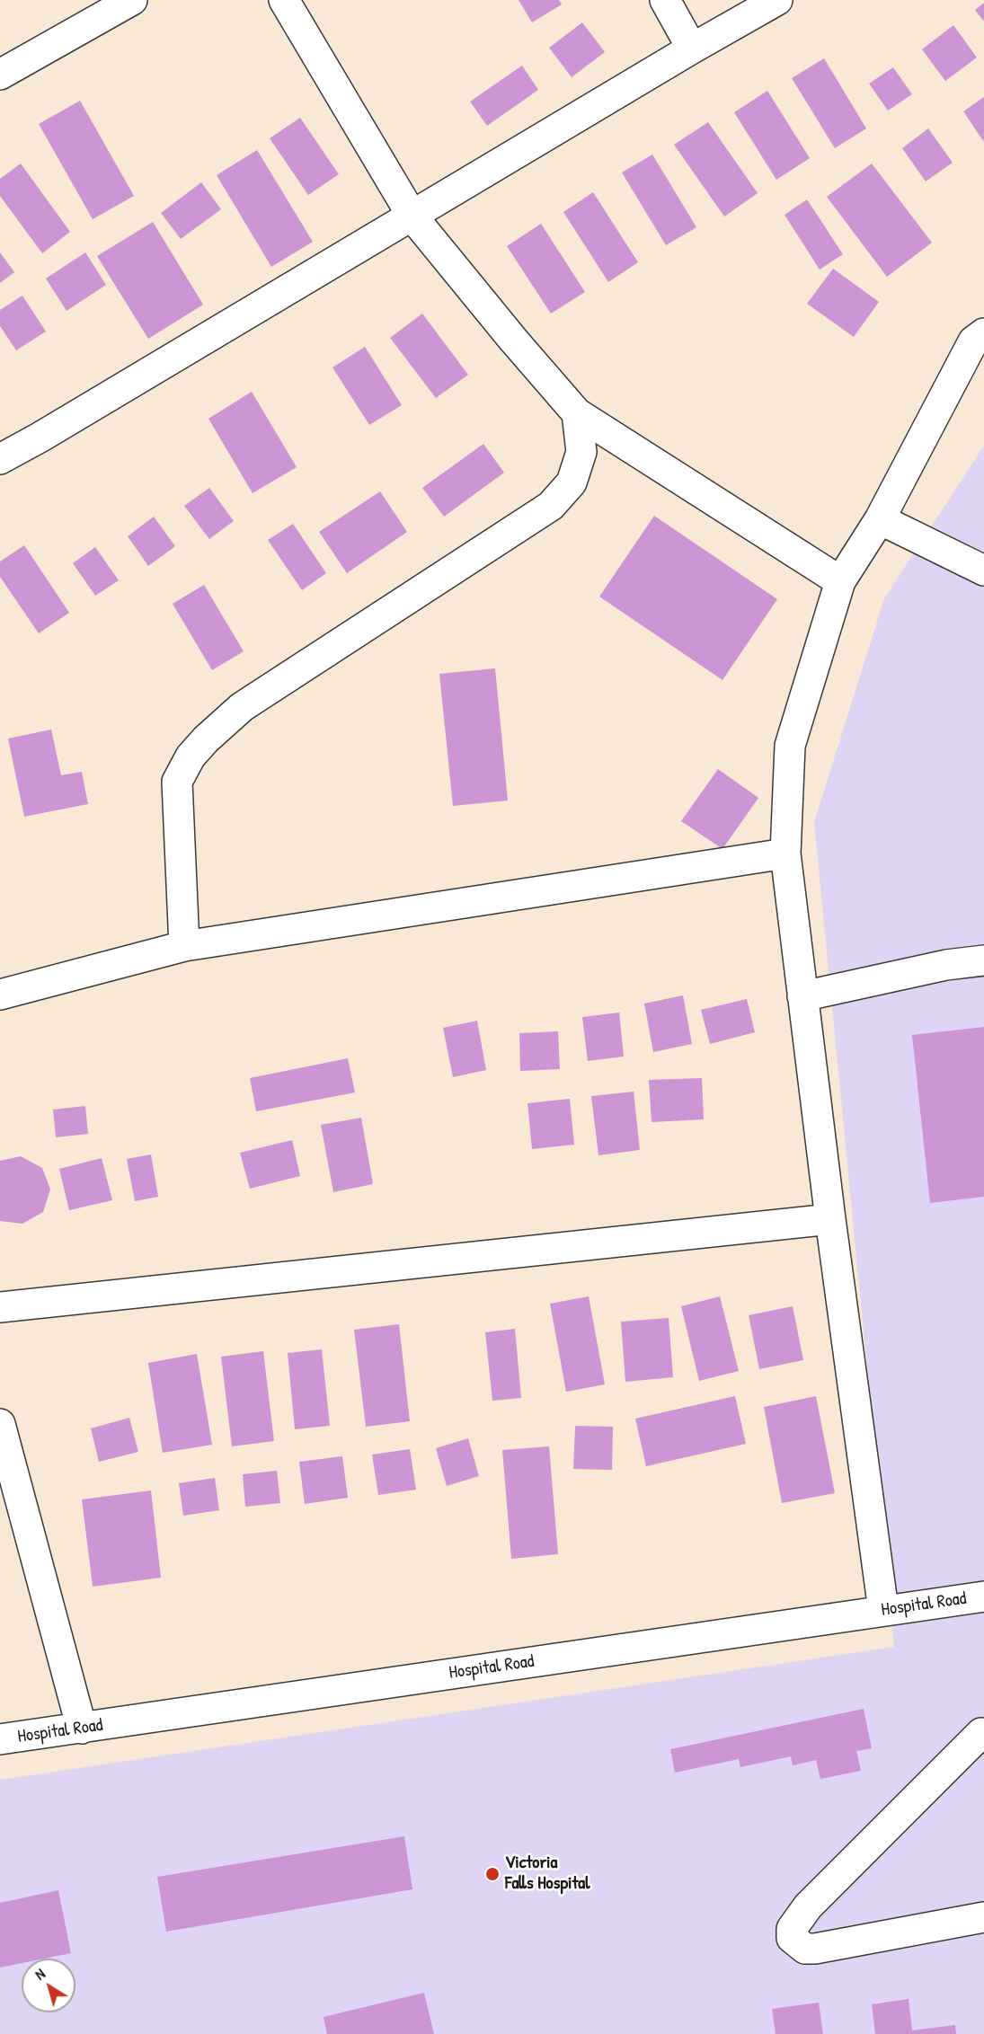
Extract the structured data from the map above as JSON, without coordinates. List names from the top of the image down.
{
  "streets": {
    "street": ["Hospital Road"]
  },
  "places": ["Victoria Falls Hospital"],
  "north": "top left"
}
